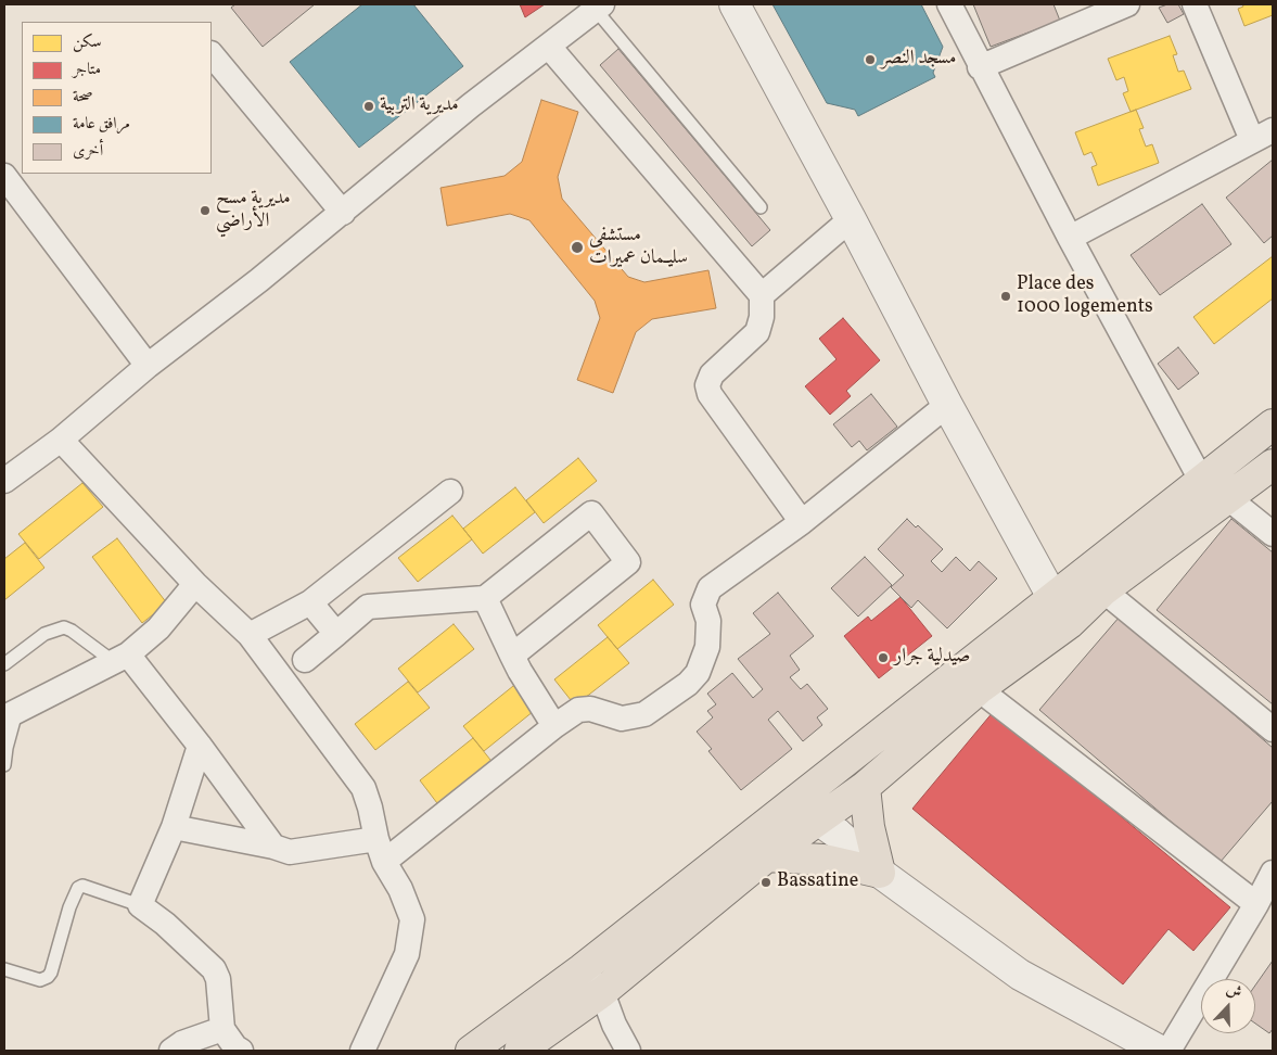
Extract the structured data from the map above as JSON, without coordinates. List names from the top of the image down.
{
  "places": [
    "مسجد النصر",
    "مديرية التربية",
    "مديرية مسح الأراضي",
    "مستشفى سليـمان عميرات",
    "Place des 1000 logements",
    "صيدلية جرار",
    "Bassatine"
  ],
  "legend": [
    "سكن",
    "متاجر",
    "صحة",
    "مرافق عامة",
    "أخرى"
  ],
  "north": "top"
}
